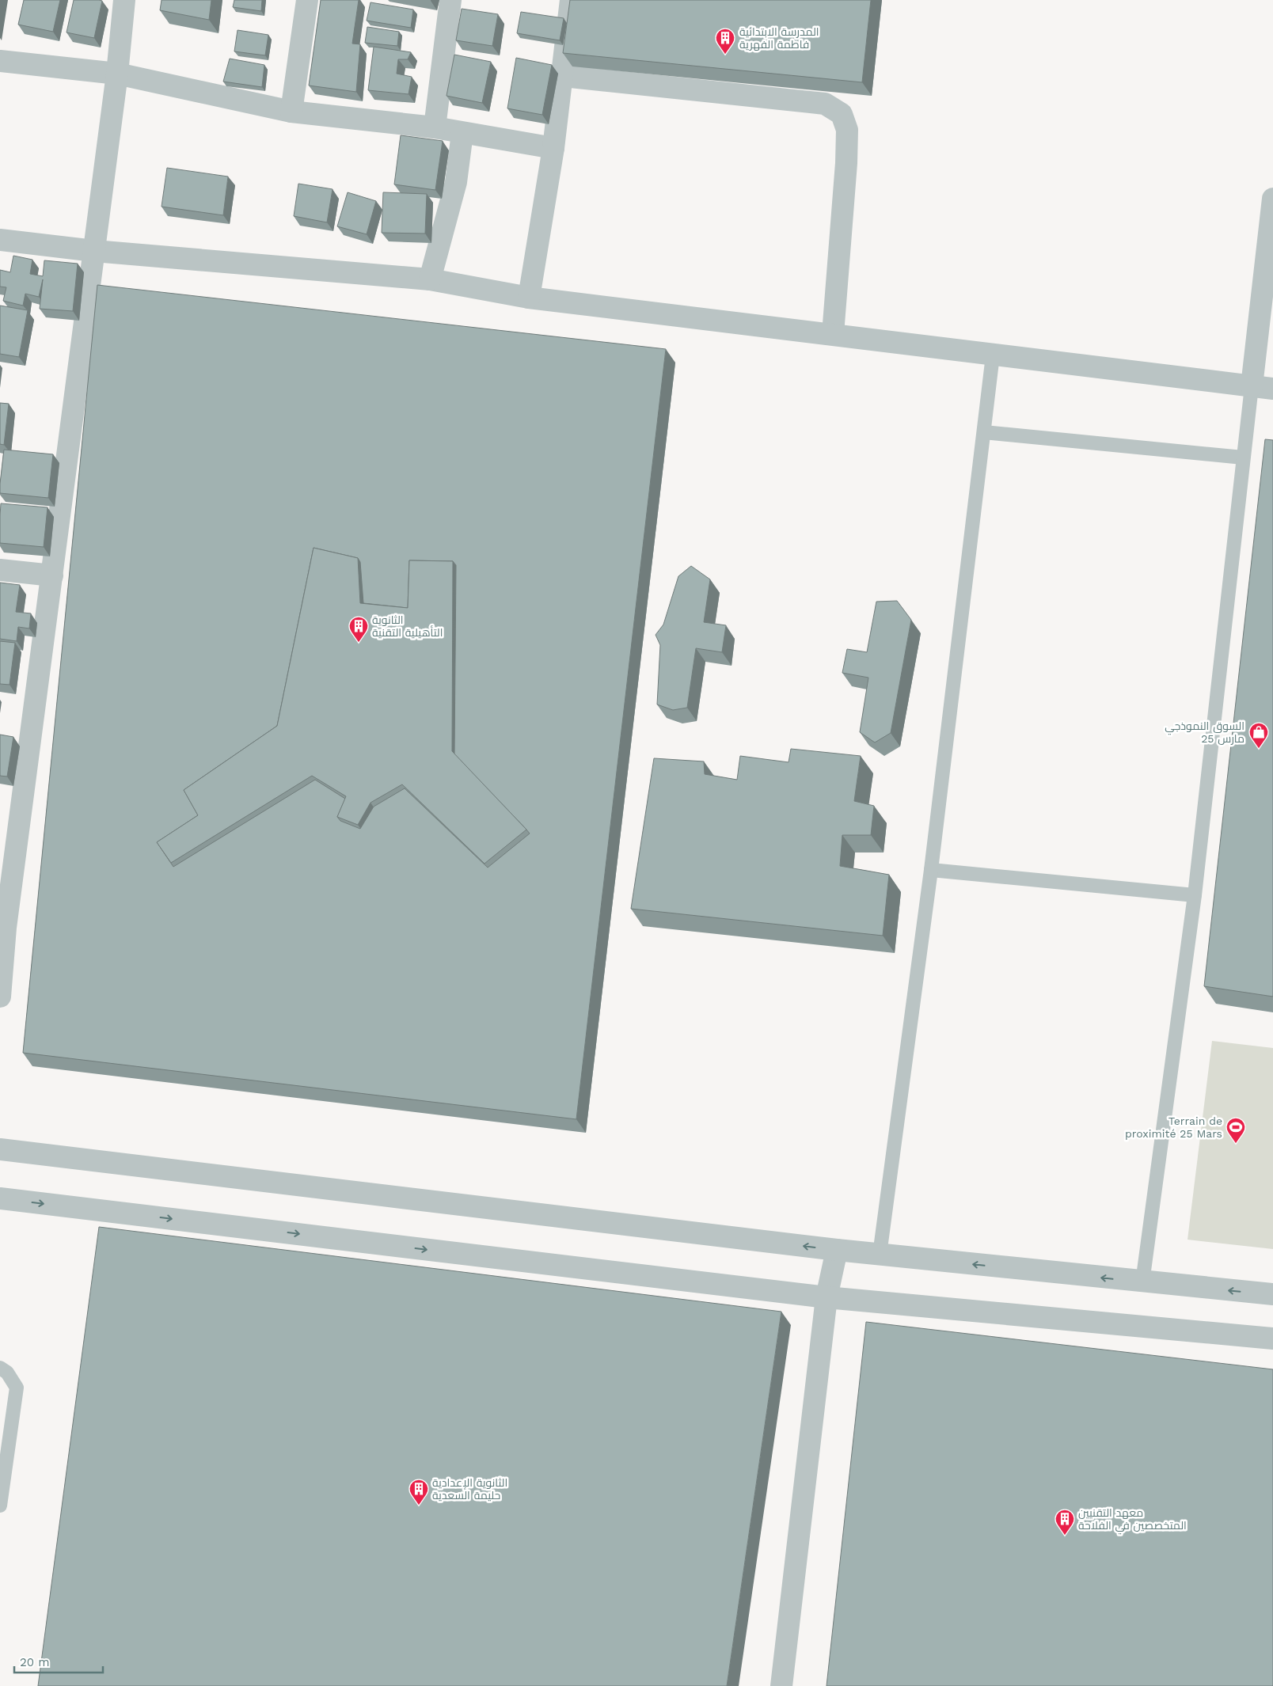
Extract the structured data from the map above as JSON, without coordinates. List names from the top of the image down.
{
  "places": {
    "building": [
      "المدرسة الابتدائية فاطمة الفهرية",
      "الثانوية التأهيلية التقنية",
      "الثانوية الإعدادية حليمة السعدية",
      "معهد التقنيين المتخصصين في الفلاحة"
    ],
    "shop": ["السوق النموذجي 25 مارس"],
    "sports": ["Terrain de proximité 25 Mars"]
  },
  "scale_bar": "20 m"
}
